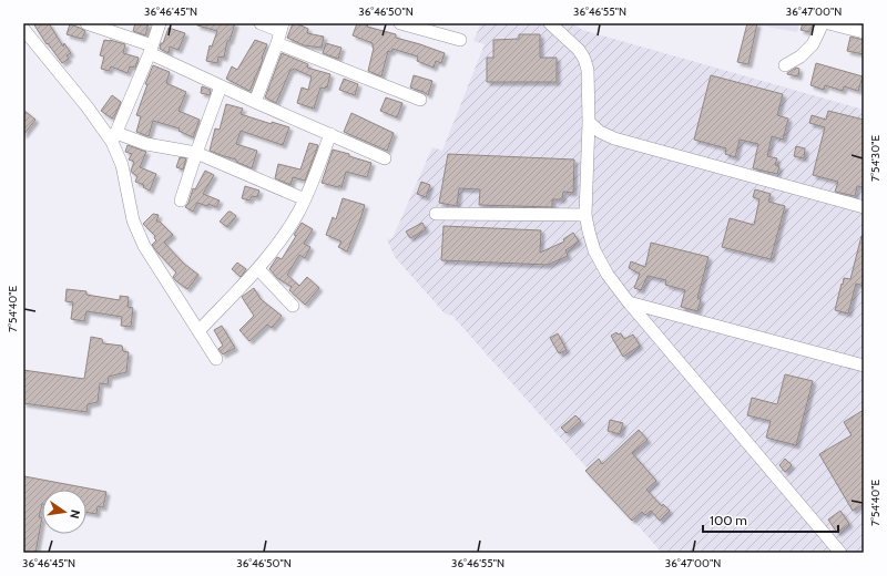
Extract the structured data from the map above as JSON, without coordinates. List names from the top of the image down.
{
  "scale_bar": "100 m",
  "north": "right",
  "coordinates": [
    "36°46'45\"N",
    "36°46'50\"N",
    "36°46'55\"N",
    "36°47'00\"N",
    "7°54'30\"E",
    "7°54'40\"E"
  ]
}
